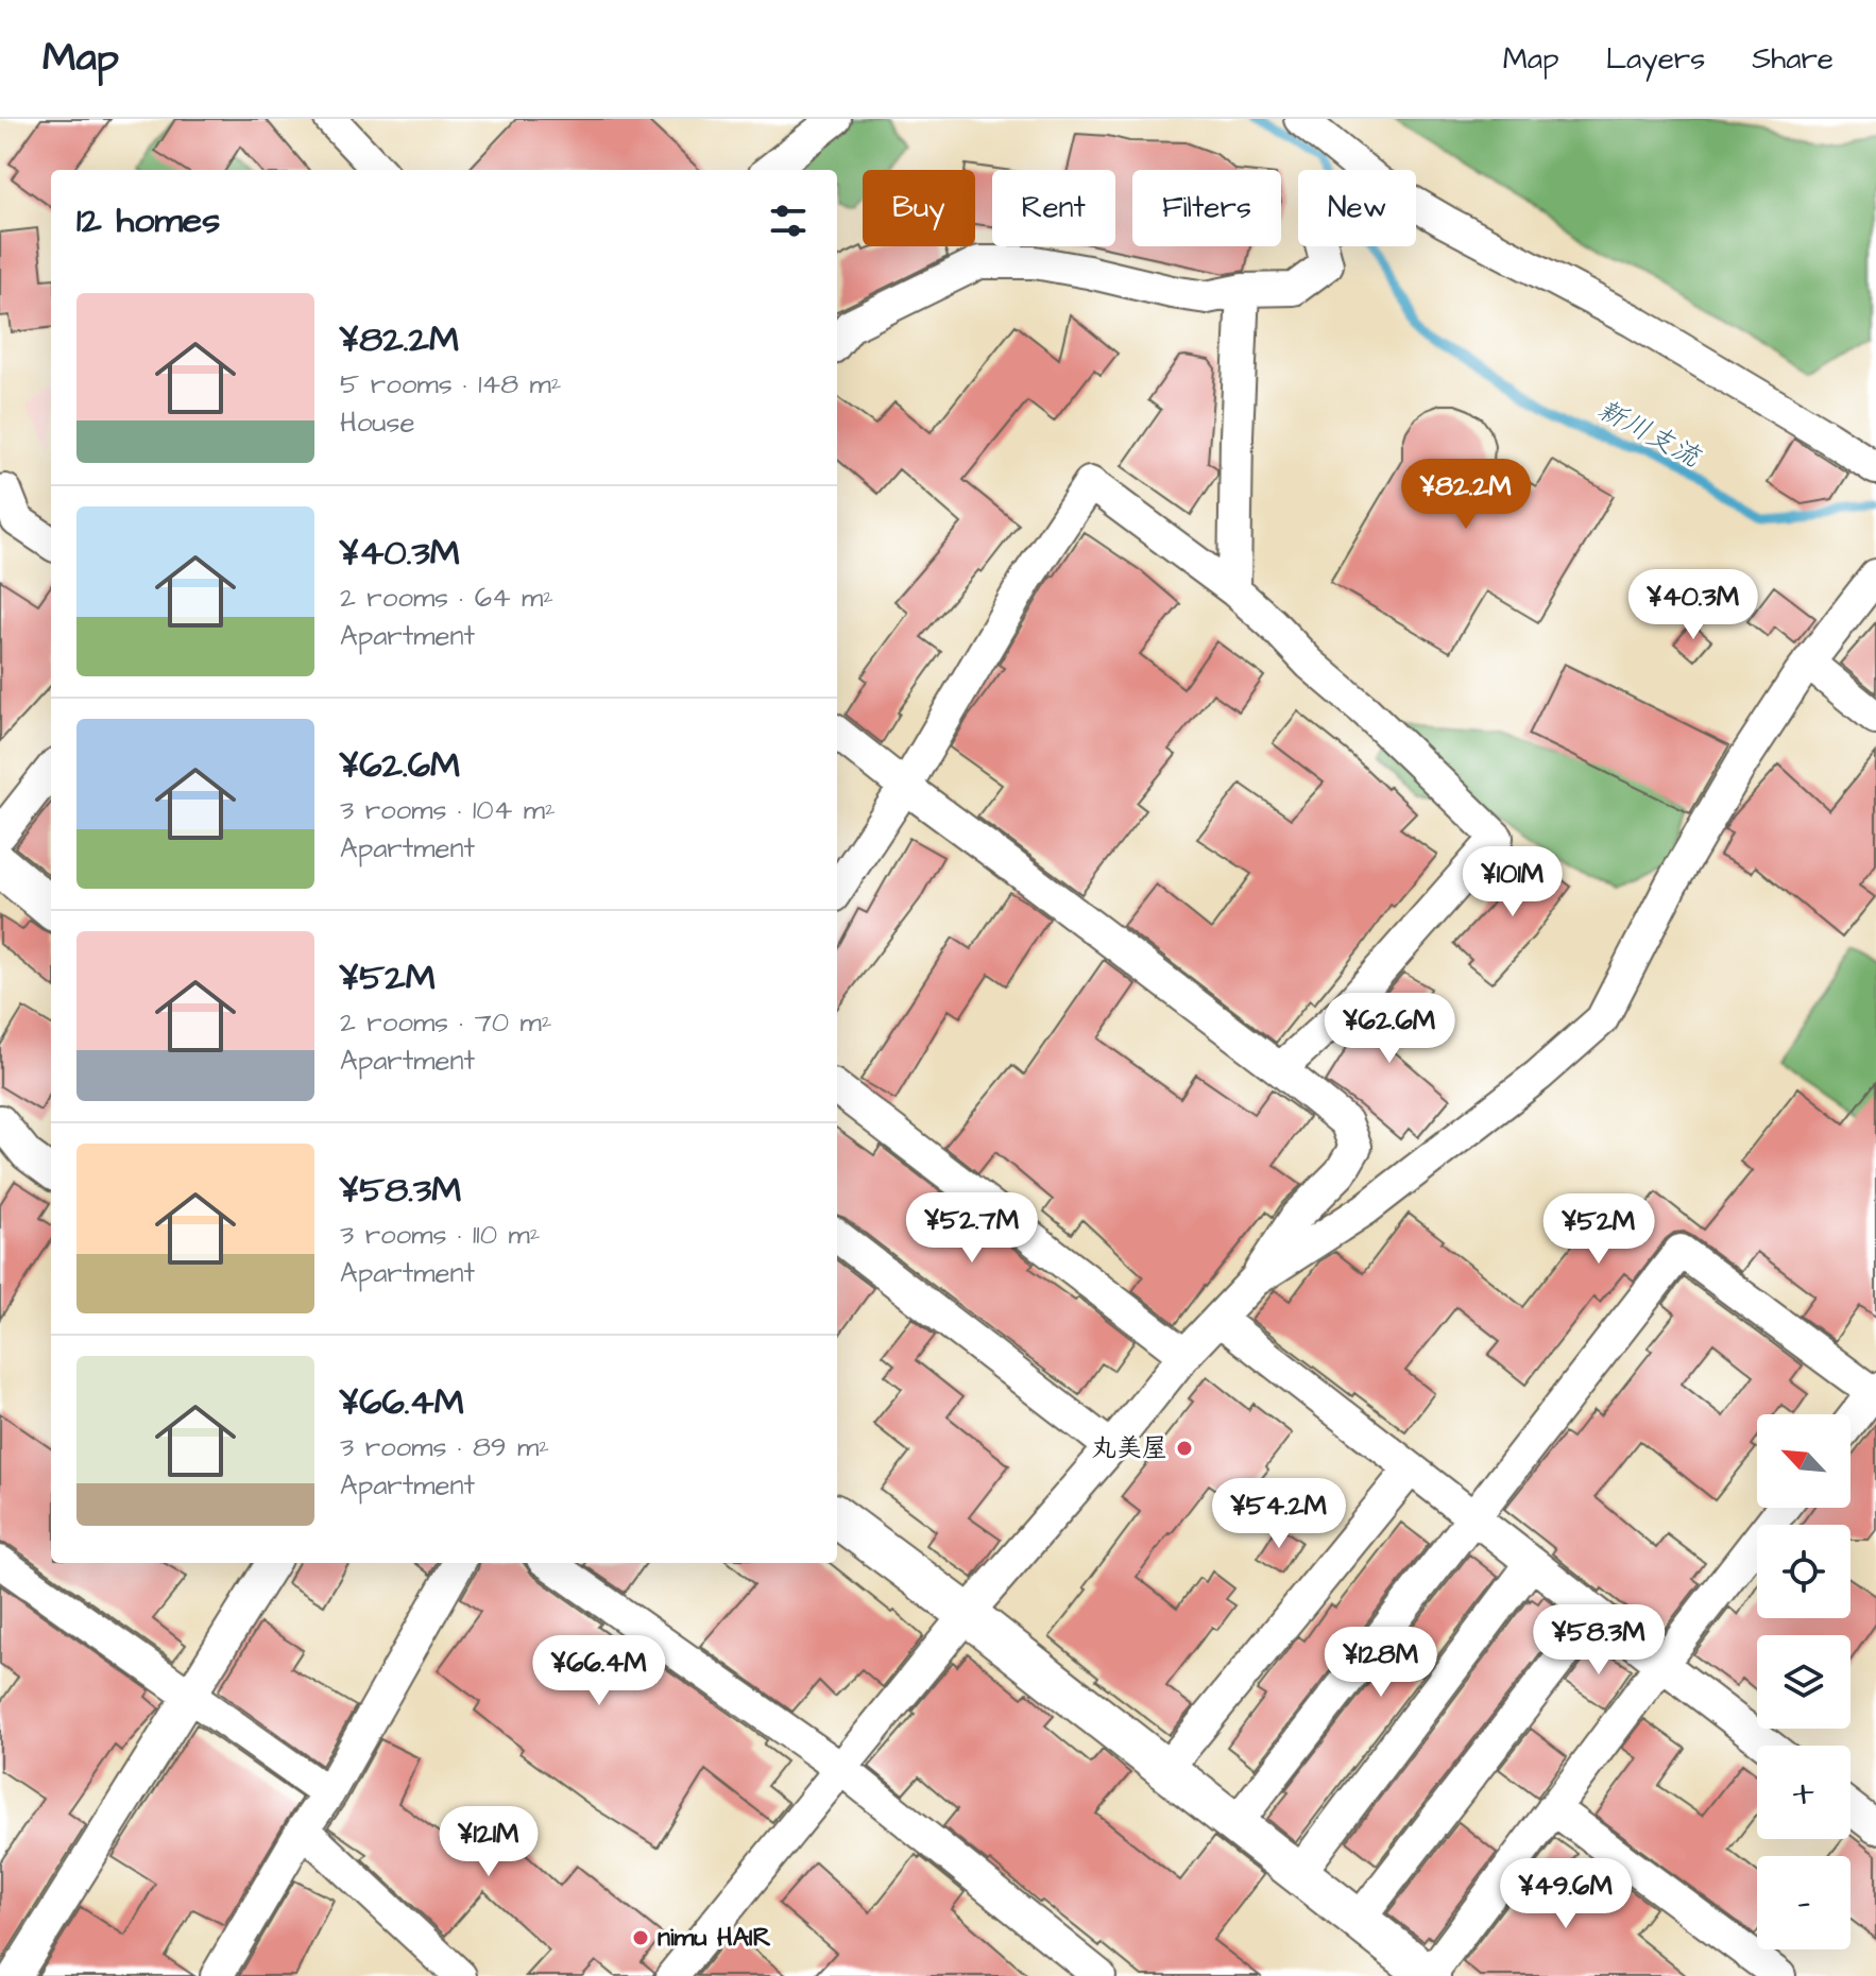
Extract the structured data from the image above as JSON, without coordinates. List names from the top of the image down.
{
  "water": ["新川支流"],
  "places": ["丸美屋", "nimu HAIR"],
  "north": "top left",
  "page": {
    "header": "Map",
    "nav": ["Map", "Layers", "Share"],
    "chip": [
      "Buy",
      "Rent",
      "Filters",
      "New"
    ],
    "heading": "12 homes",
    "list": [
      {
        "name": "¥82.2M",
        "note": "5 rooms · 148 m² · House"
      },
      {
        "name": "¥40.3M",
        "note": "2 rooms · 64 m² · Apartment"
      },
      {
        "name": "¥62.6M",
        "note": "3 rooms · 104 m² · Apartment"
      },
      {
        "name": "¥52M",
        "note": "2 rooms · 70 m² · Apartment"
      },
      {
        "name": "¥58.3M",
        "note": "3 rooms · 110 m² · Apartment"
      },
      {
        "name": "¥66.4M",
        "note": "3 rooms · 89 m² · Apartment"
      }
    ],
    "price": [
      "¥82.2M",
      "¥40.3M",
      "¥101M",
      "¥62.6M",
      "¥52.7M",
      "¥52M",
      "¥54.2M",
      "¥58.3M",
      "¥128M",
      "¥66.4M",
      "¥121M",
      "¥49.6M"
    ],
    "map_buttons": ["+", "−"]
  }
}
